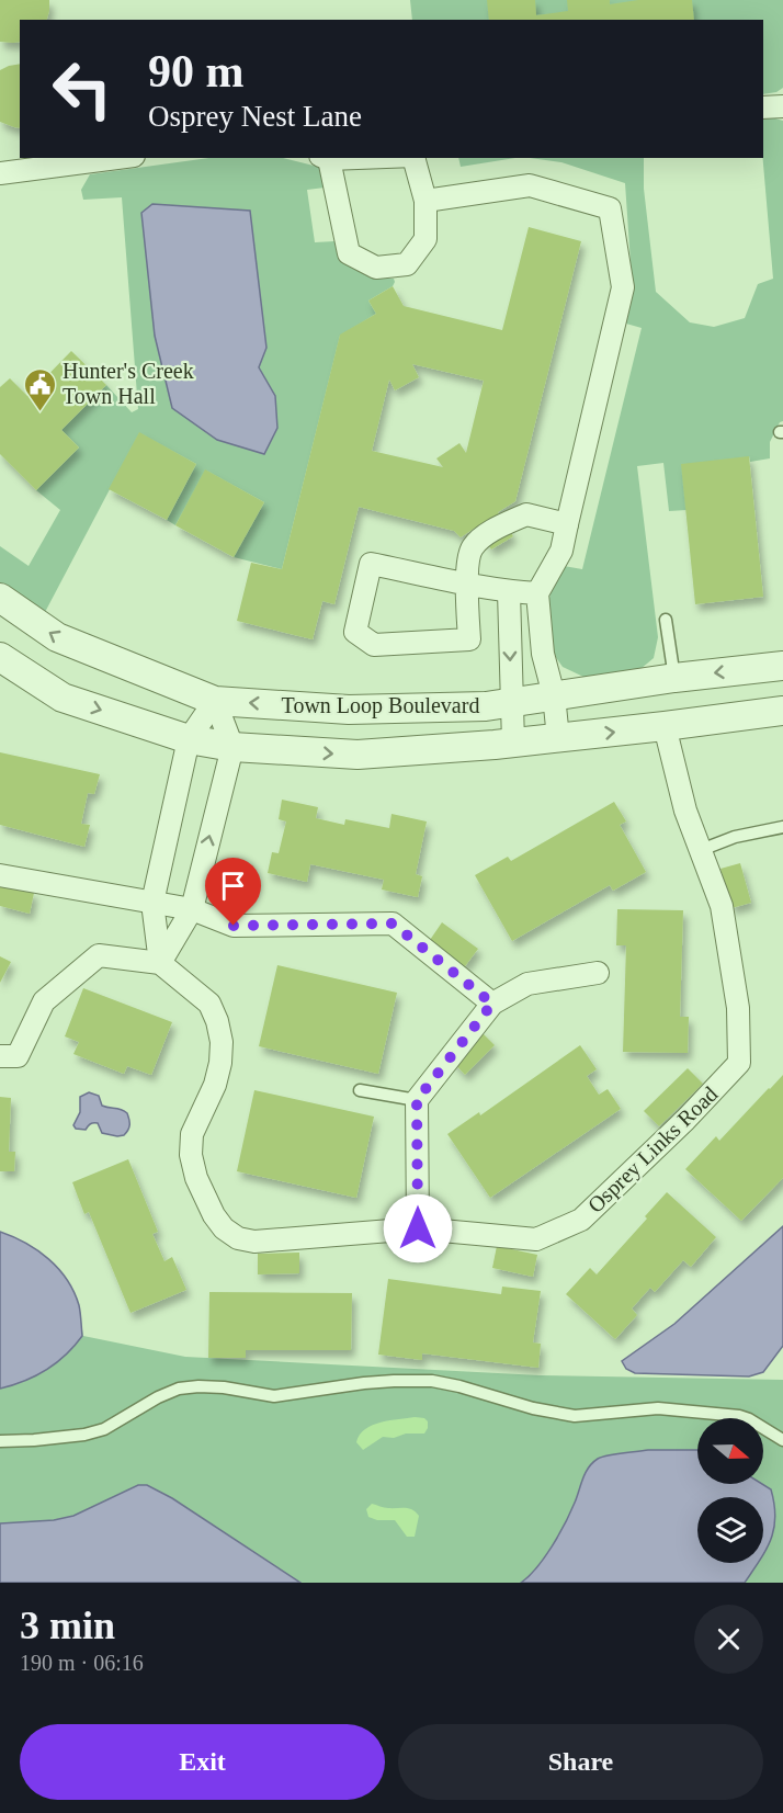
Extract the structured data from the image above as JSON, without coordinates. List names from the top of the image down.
{
  "streets": {
    "street": ["Town Loop Boulevard", "Osprey Links Road"]
  },
  "crossings": [
    ["Town Loop Boulevard", "Osprey Links Road"]
  ],
  "places": {
    "public building": ["Hunter's Creek Town Hall"]
  },
  "north": "right",
  "page": {
    "turn": ["90 m", "Osprey Nest Lane"],
    "heading": ["3 min", "190 m · 06:16"],
    "buttons": ["Exit", "Share"]
  }
}
